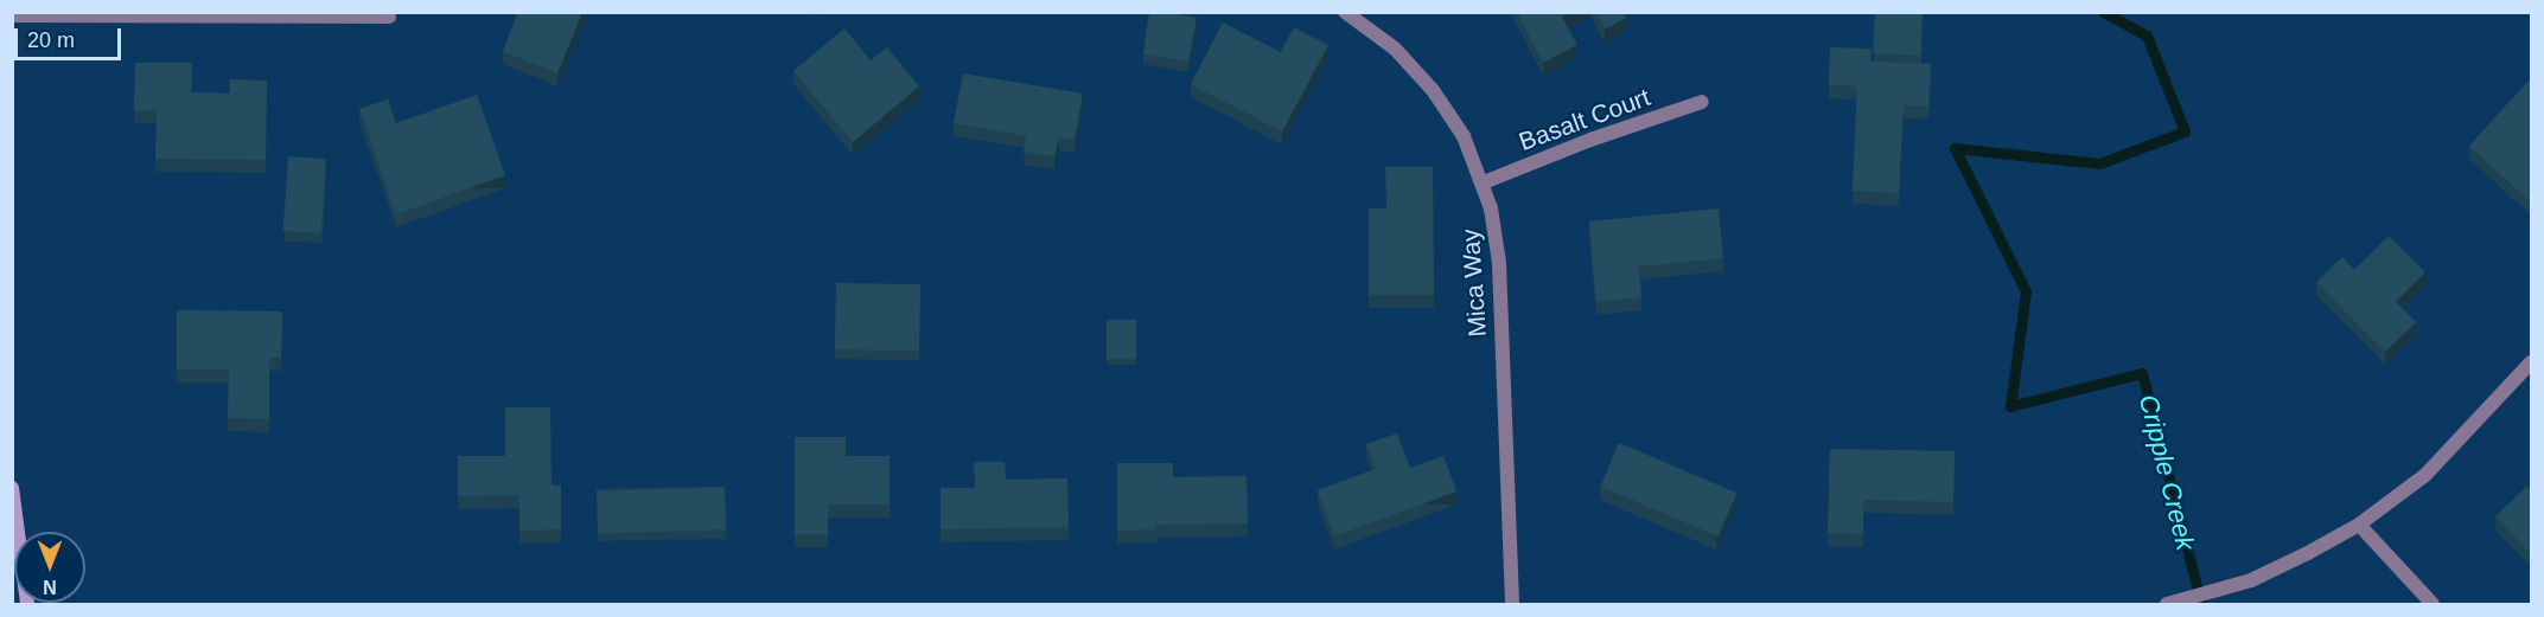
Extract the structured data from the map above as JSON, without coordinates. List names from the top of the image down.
{
  "streets": {
    "street": ["Basalt Court", "Mica Way"]
  },
  "crossings": [
    ["Basalt Court", "Mica Way"]
  ],
  "water": ["Cripple Creek"],
  "scale_bar": "20 m",
  "north": "bottom"
}
